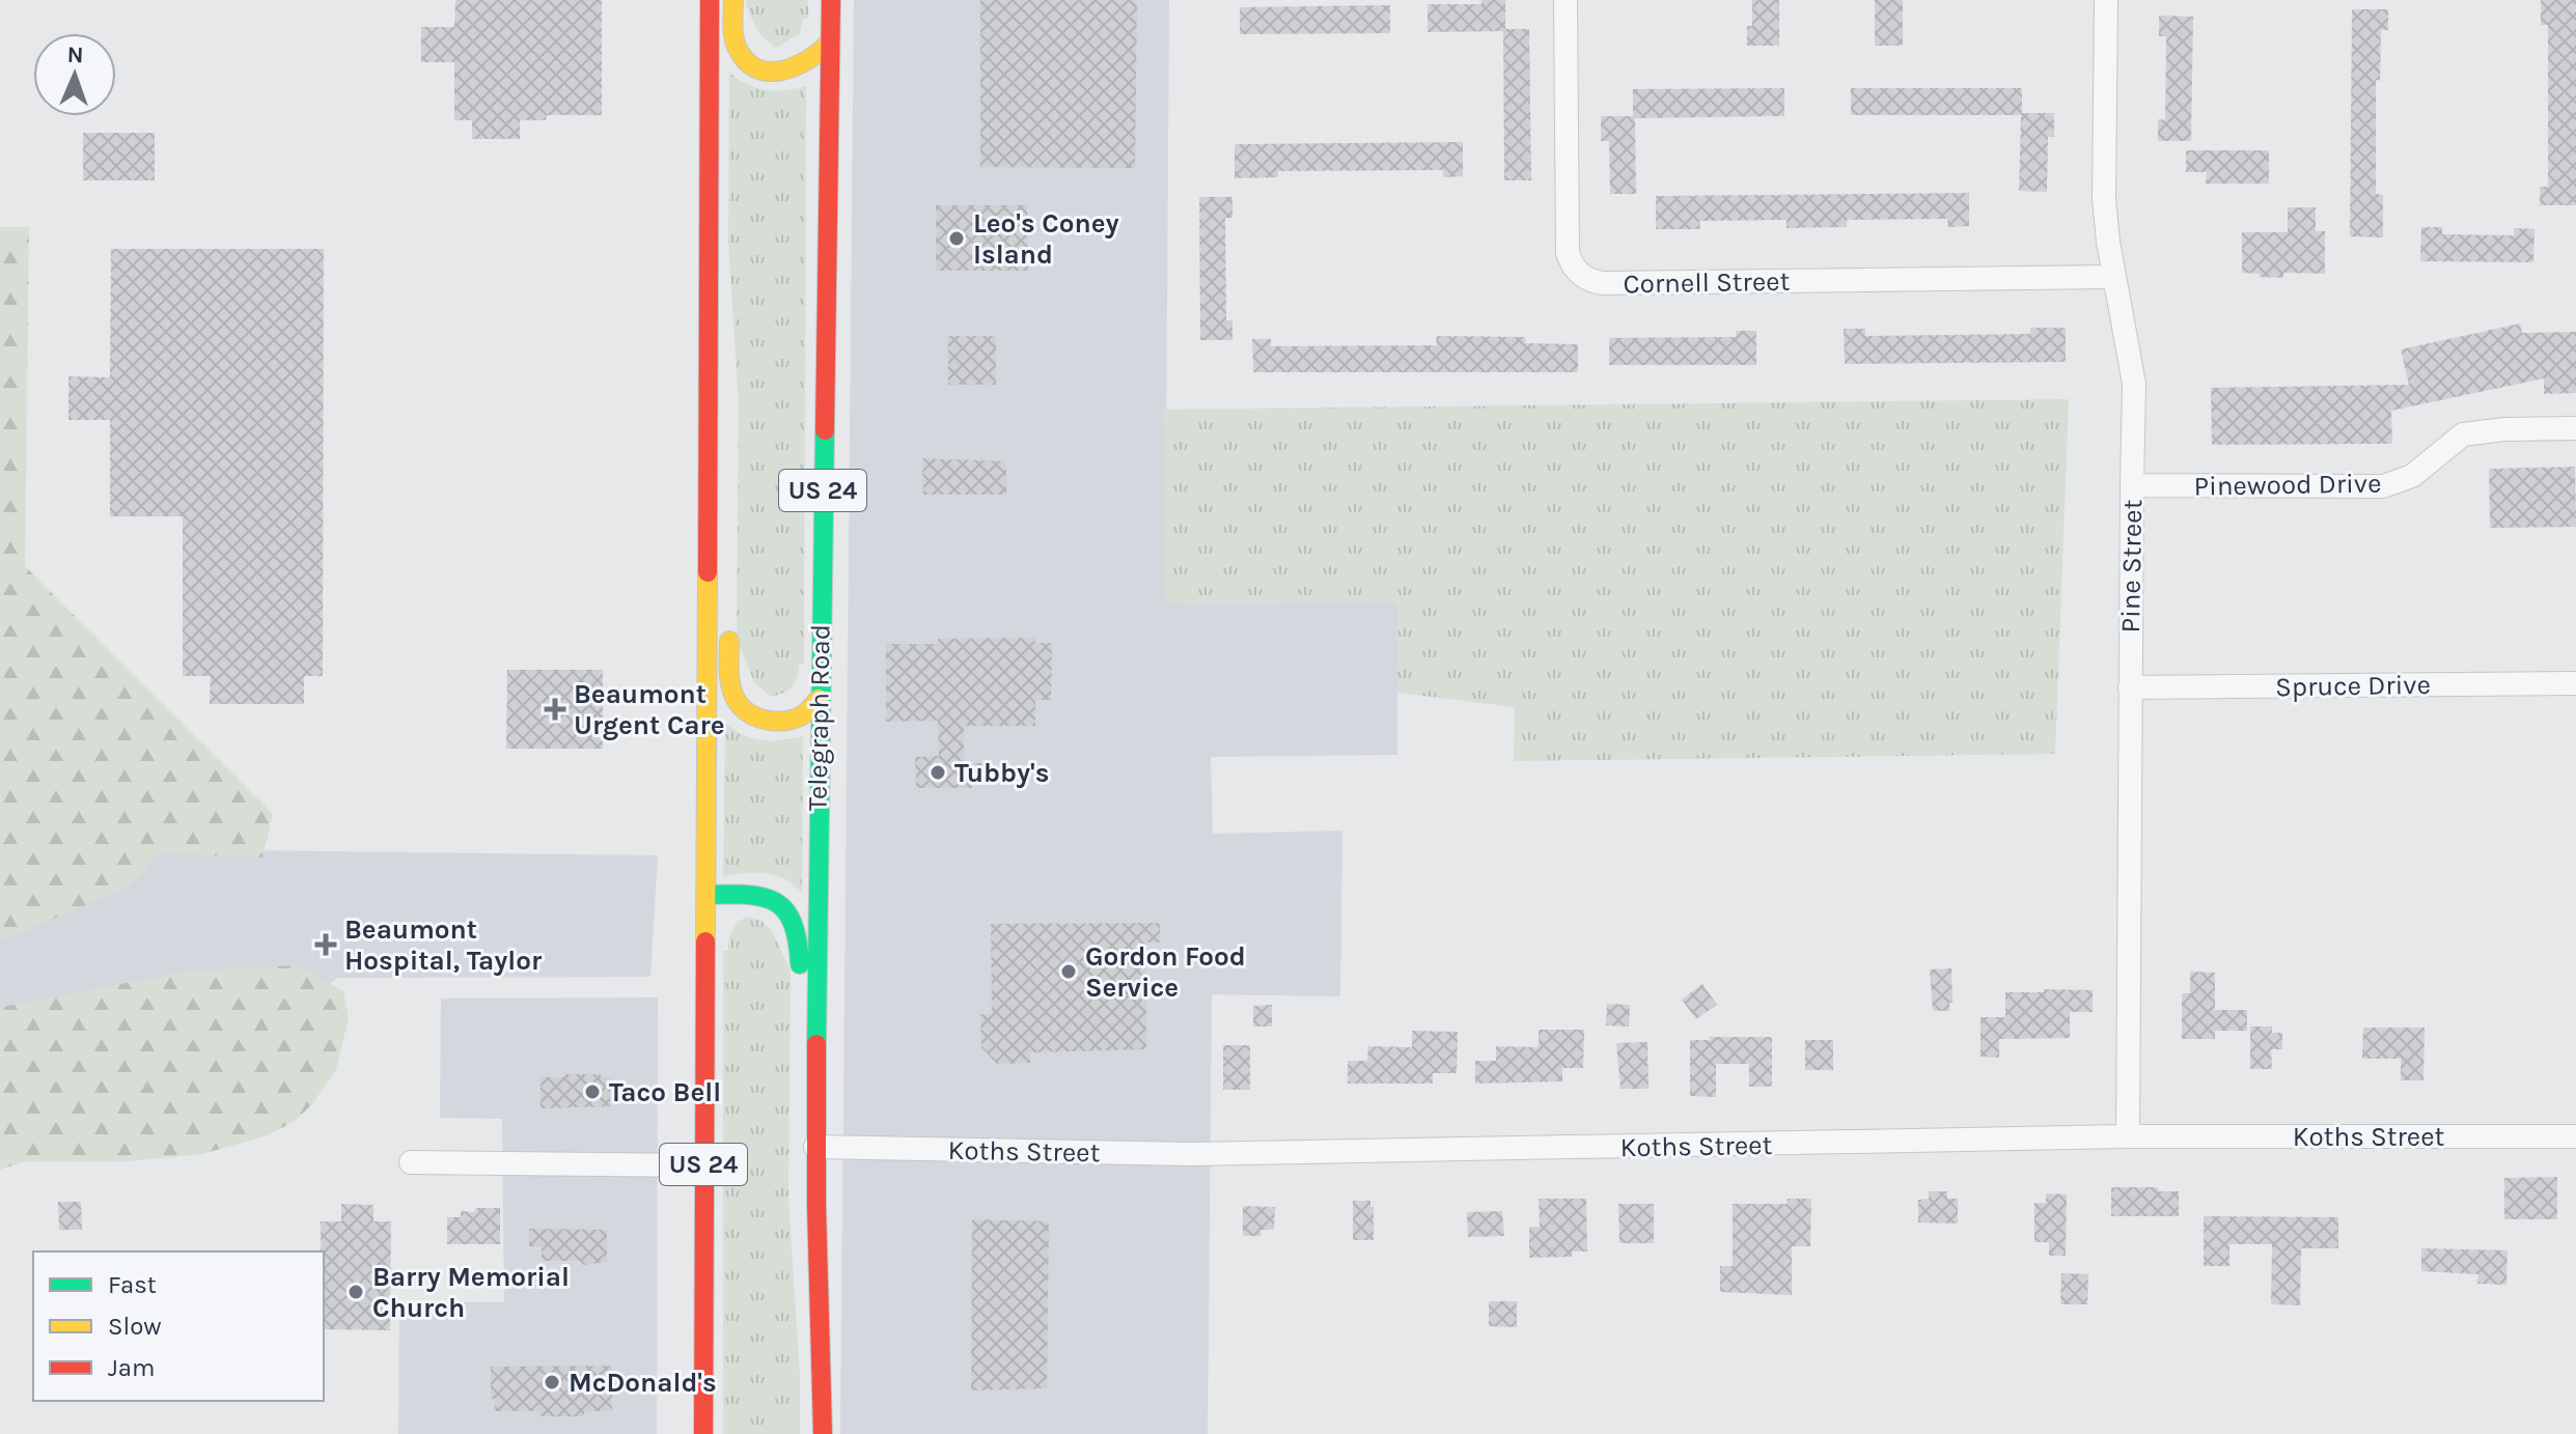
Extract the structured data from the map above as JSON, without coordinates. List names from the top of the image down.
{
  "streets": {
    "main road": ["US 24", "Telegraph Road"],
    "street": [
      "Cornell Street",
      "Pinewood Drive",
      "Pine Street",
      "Spruce Drive",
      "Koths Street"
    ]
  },
  "crossings": [
    ["Cornell Street", "Pine Street"],
    ["Pinewood Drive", "Pine Street"],
    ["Pine Street", "Spruce Drive"],
    ["Pine Street", "Koths Street"],
    ["Telegraph Road", "Koths Street"]
  ],
  "places": {
    "other": [
      "Leo's Coney Island",
      "Tubby's",
      "Gordon Food Service",
      "Taco Bell",
      "Barry Memorial Church",
      "McDonald's"
    ],
    "health": ["Beaumont Urgent Care", "Beaumont Hospital, Taylor"]
  },
  "legend": ["Fast", "Slow", "Jam"],
  "north": "top"
}
